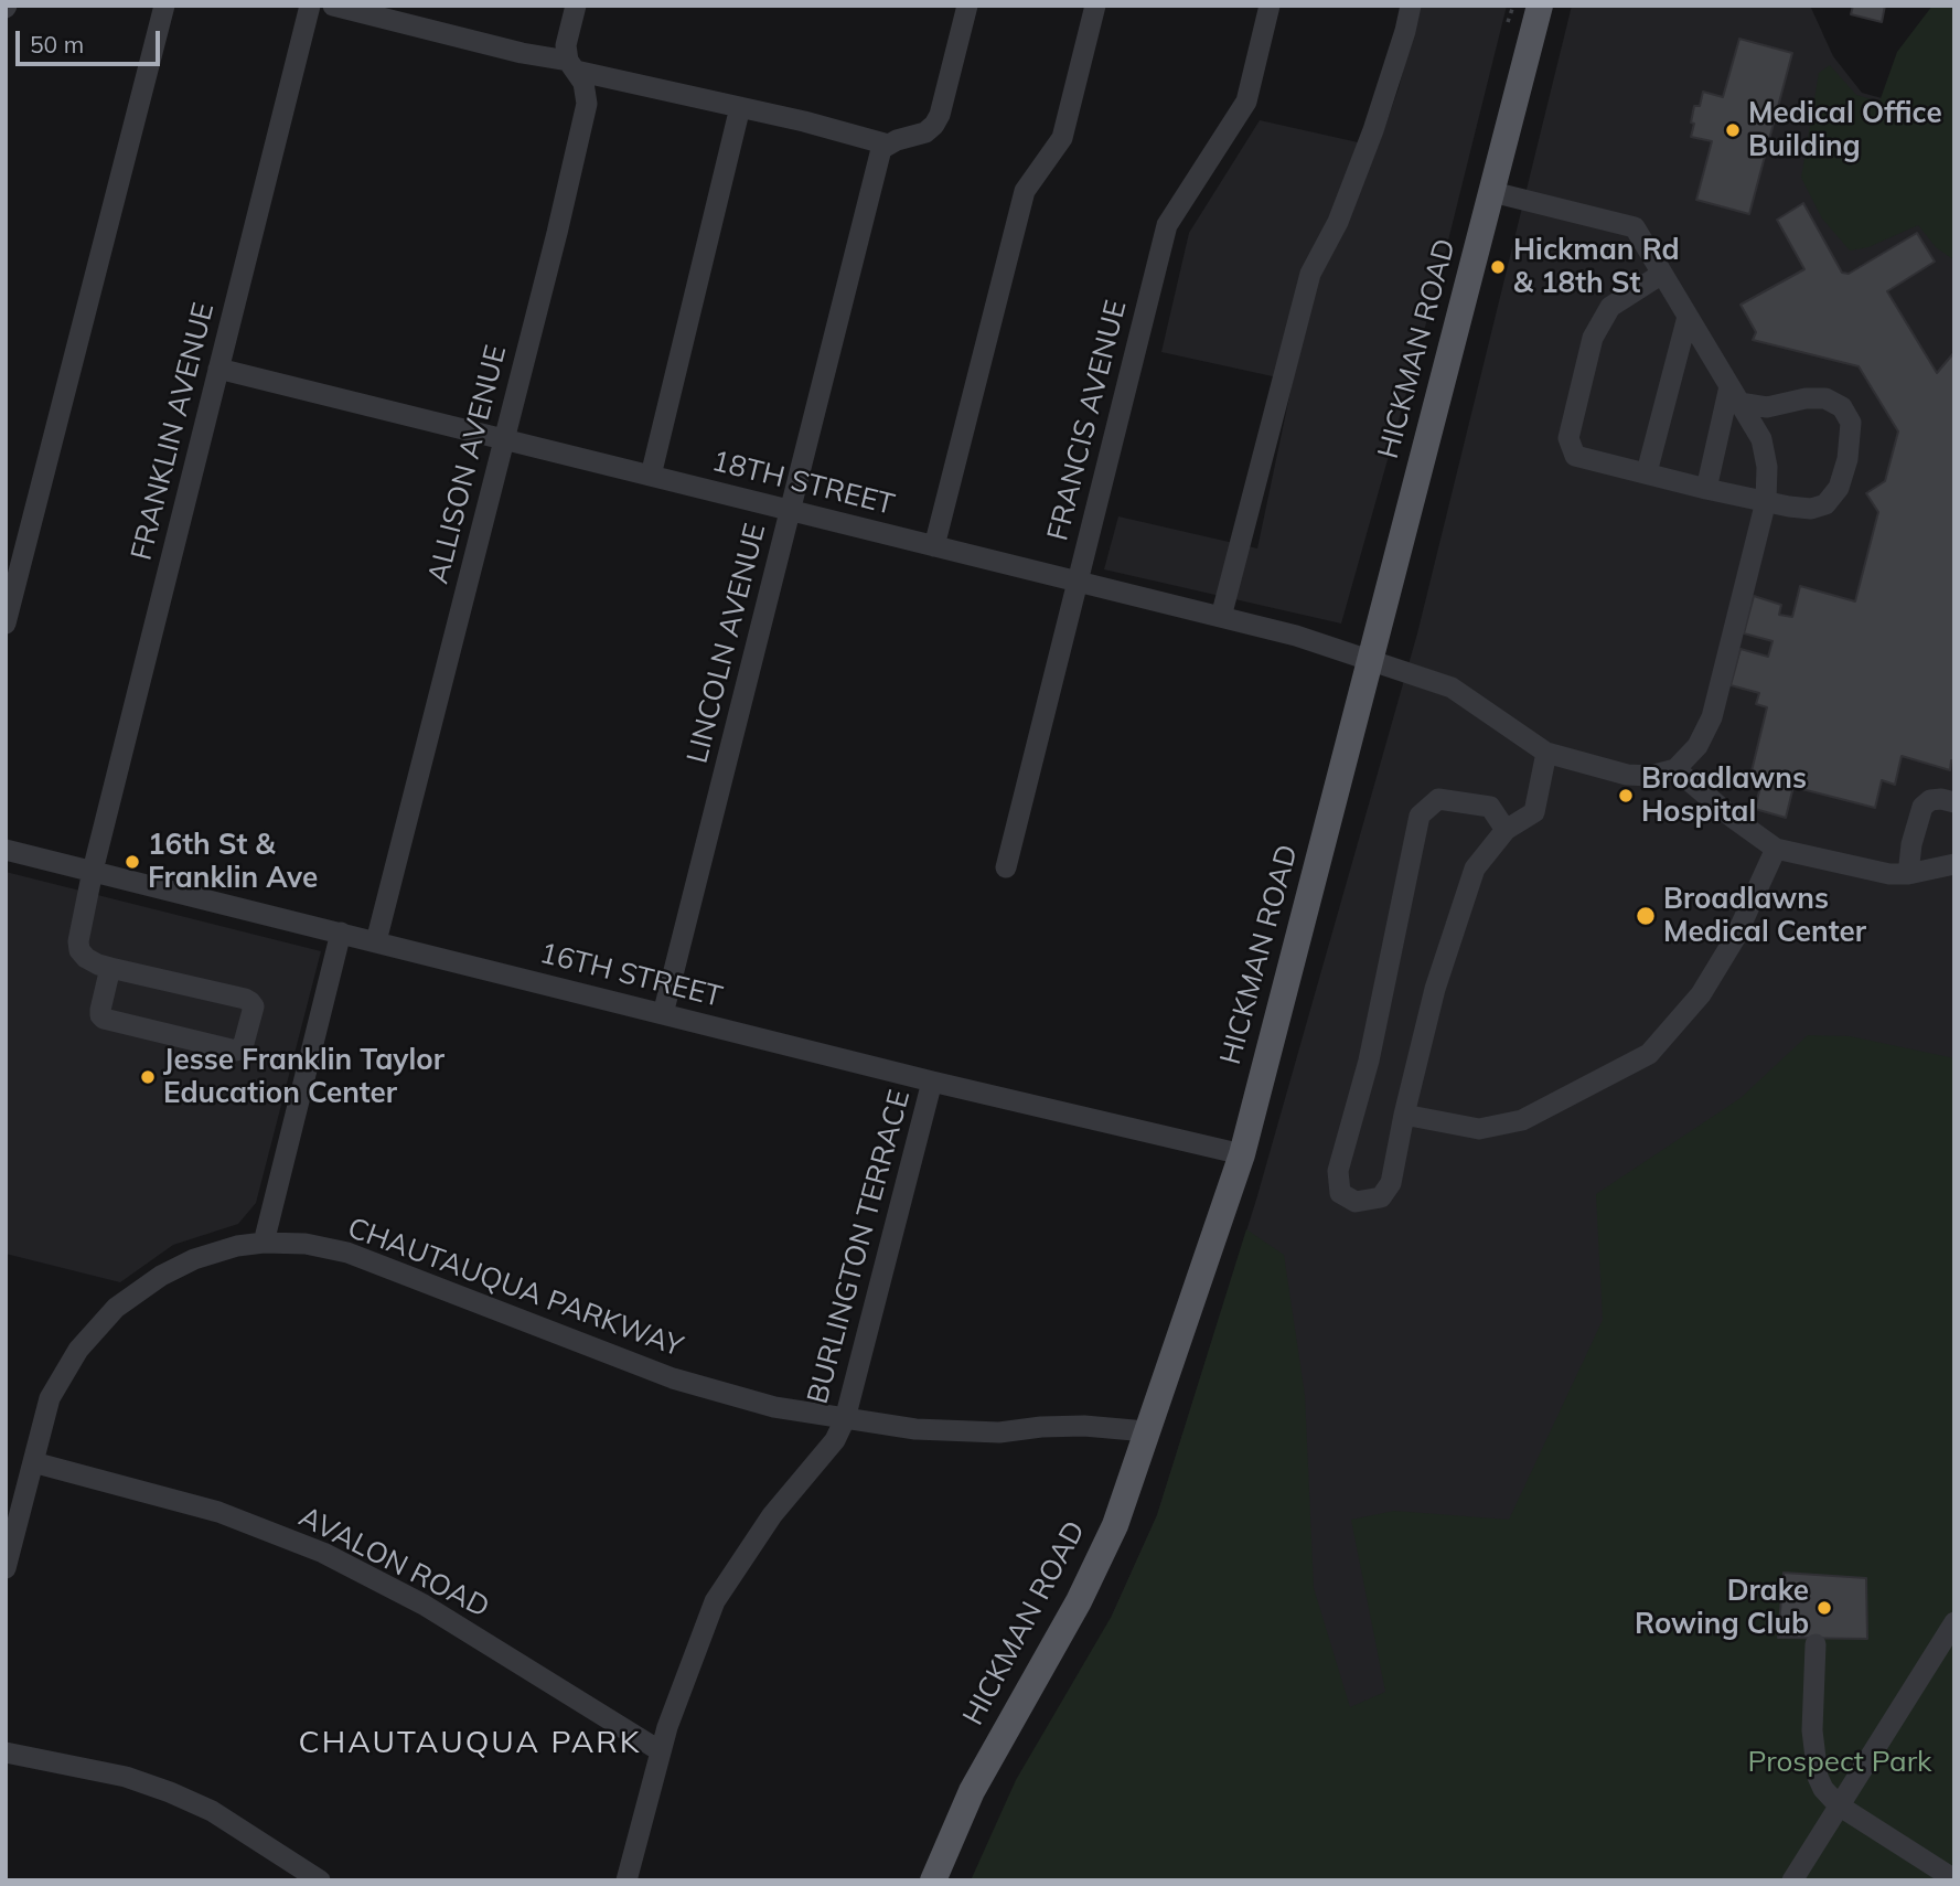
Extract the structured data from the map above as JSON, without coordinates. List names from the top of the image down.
{
  "streets": {
    "main road": ["HICKMAN ROAD"],
    "street": [
      "FRANCIS AVENUE",
      "FRANKLIN AVENUE",
      "ALLISON AVENUE",
      "18TH STREET",
      "LINCOLN AVENUE",
      "16TH STREET",
      "BURLINGTON TERRACE",
      "CHAUTAUQUA PARKWAY",
      "AVALON ROAD"
    ]
  },
  "crossings": [
    ["HICKMAN ROAD", "18TH STREET"],
    ["HICKMAN ROAD", "16TH STREET"],
    ["HICKMAN ROAD", "CHAUTAUQUA PARKWAY"],
    ["FRANCIS AVENUE", "18TH STREET"],
    ["FRANKLIN AVENUE", "18TH STREET"],
    ["FRANKLIN AVENUE", "16TH STREET"],
    ["ALLISON AVENUE", "18TH STREET"],
    ["ALLISON AVENUE", "16TH STREET"],
    ["18TH STREET", "LINCOLN AVENUE"],
    ["LINCOLN AVENUE", "16TH STREET"],
    ["16TH STREET", "BURLINGTON TERRACE"],
    ["BURLINGTON TERRACE", "CHAUTAUQUA PARKWAY"],
    ["BURLINGTON TERRACE", "AVALON ROAD"],
    ["CHAUTAUQUA PARKWAY", "AVALON ROAD"]
  ],
  "districts": ["CHAUTAUQUA PARK"],
  "parks": ["Prospect Park"],
  "places": [
    "Medical Office Building",
    "Hickman Rd & 18th St",
    "Broadlawns Hospital",
    "16th St & Franklin Ave",
    "Broadlawns Medical Center",
    "Jesse Franklin Taylor Education Center",
    "Drake Rowing Club"
  ],
  "scale_bar": "50 m"
}
